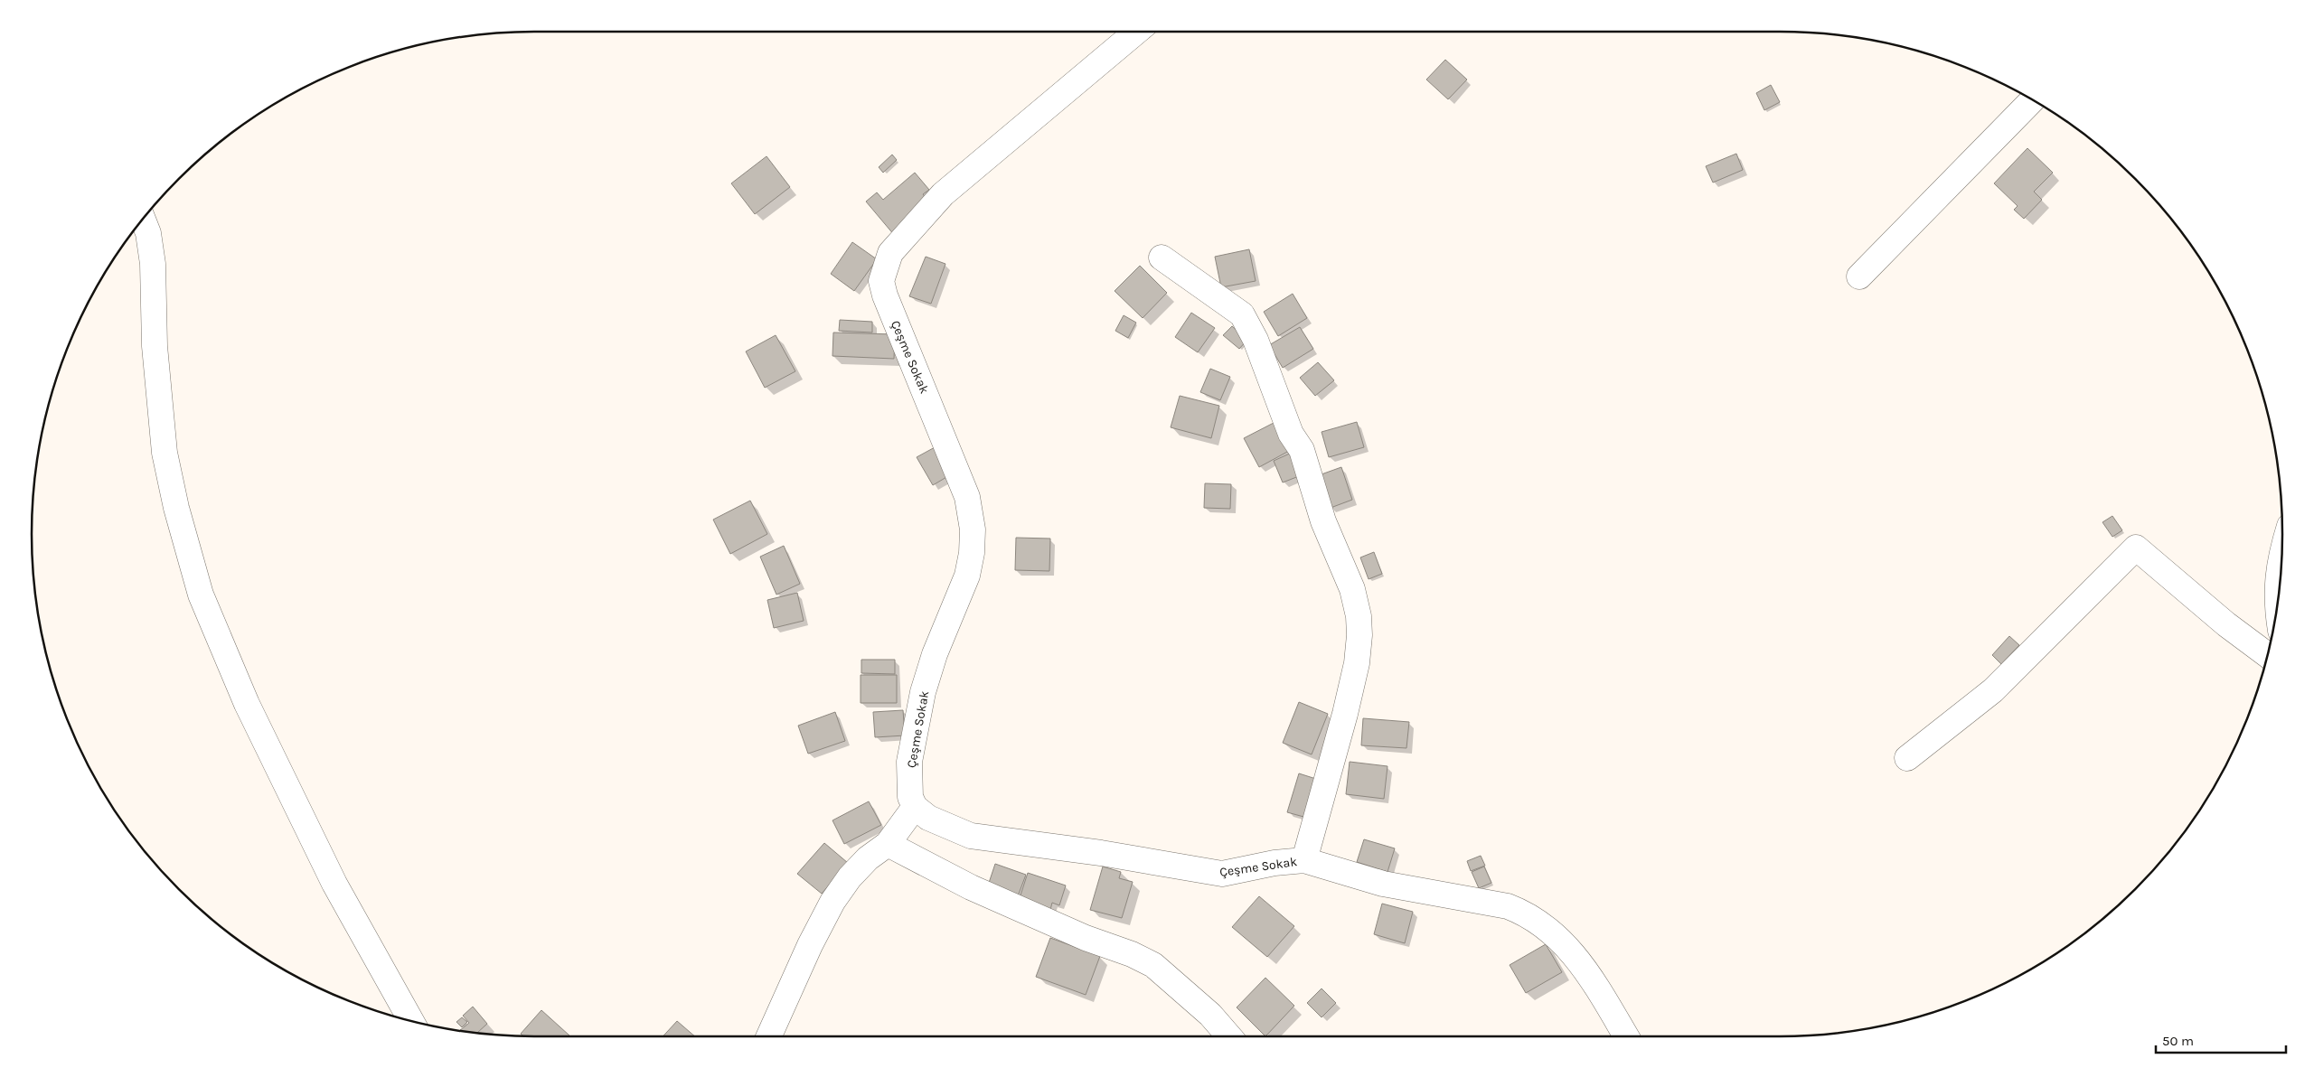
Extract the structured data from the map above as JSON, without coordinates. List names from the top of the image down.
{
  "streets": {
    "street": ["Çeşme Sokak"]
  },
  "scale_bar": "50 m"
}
